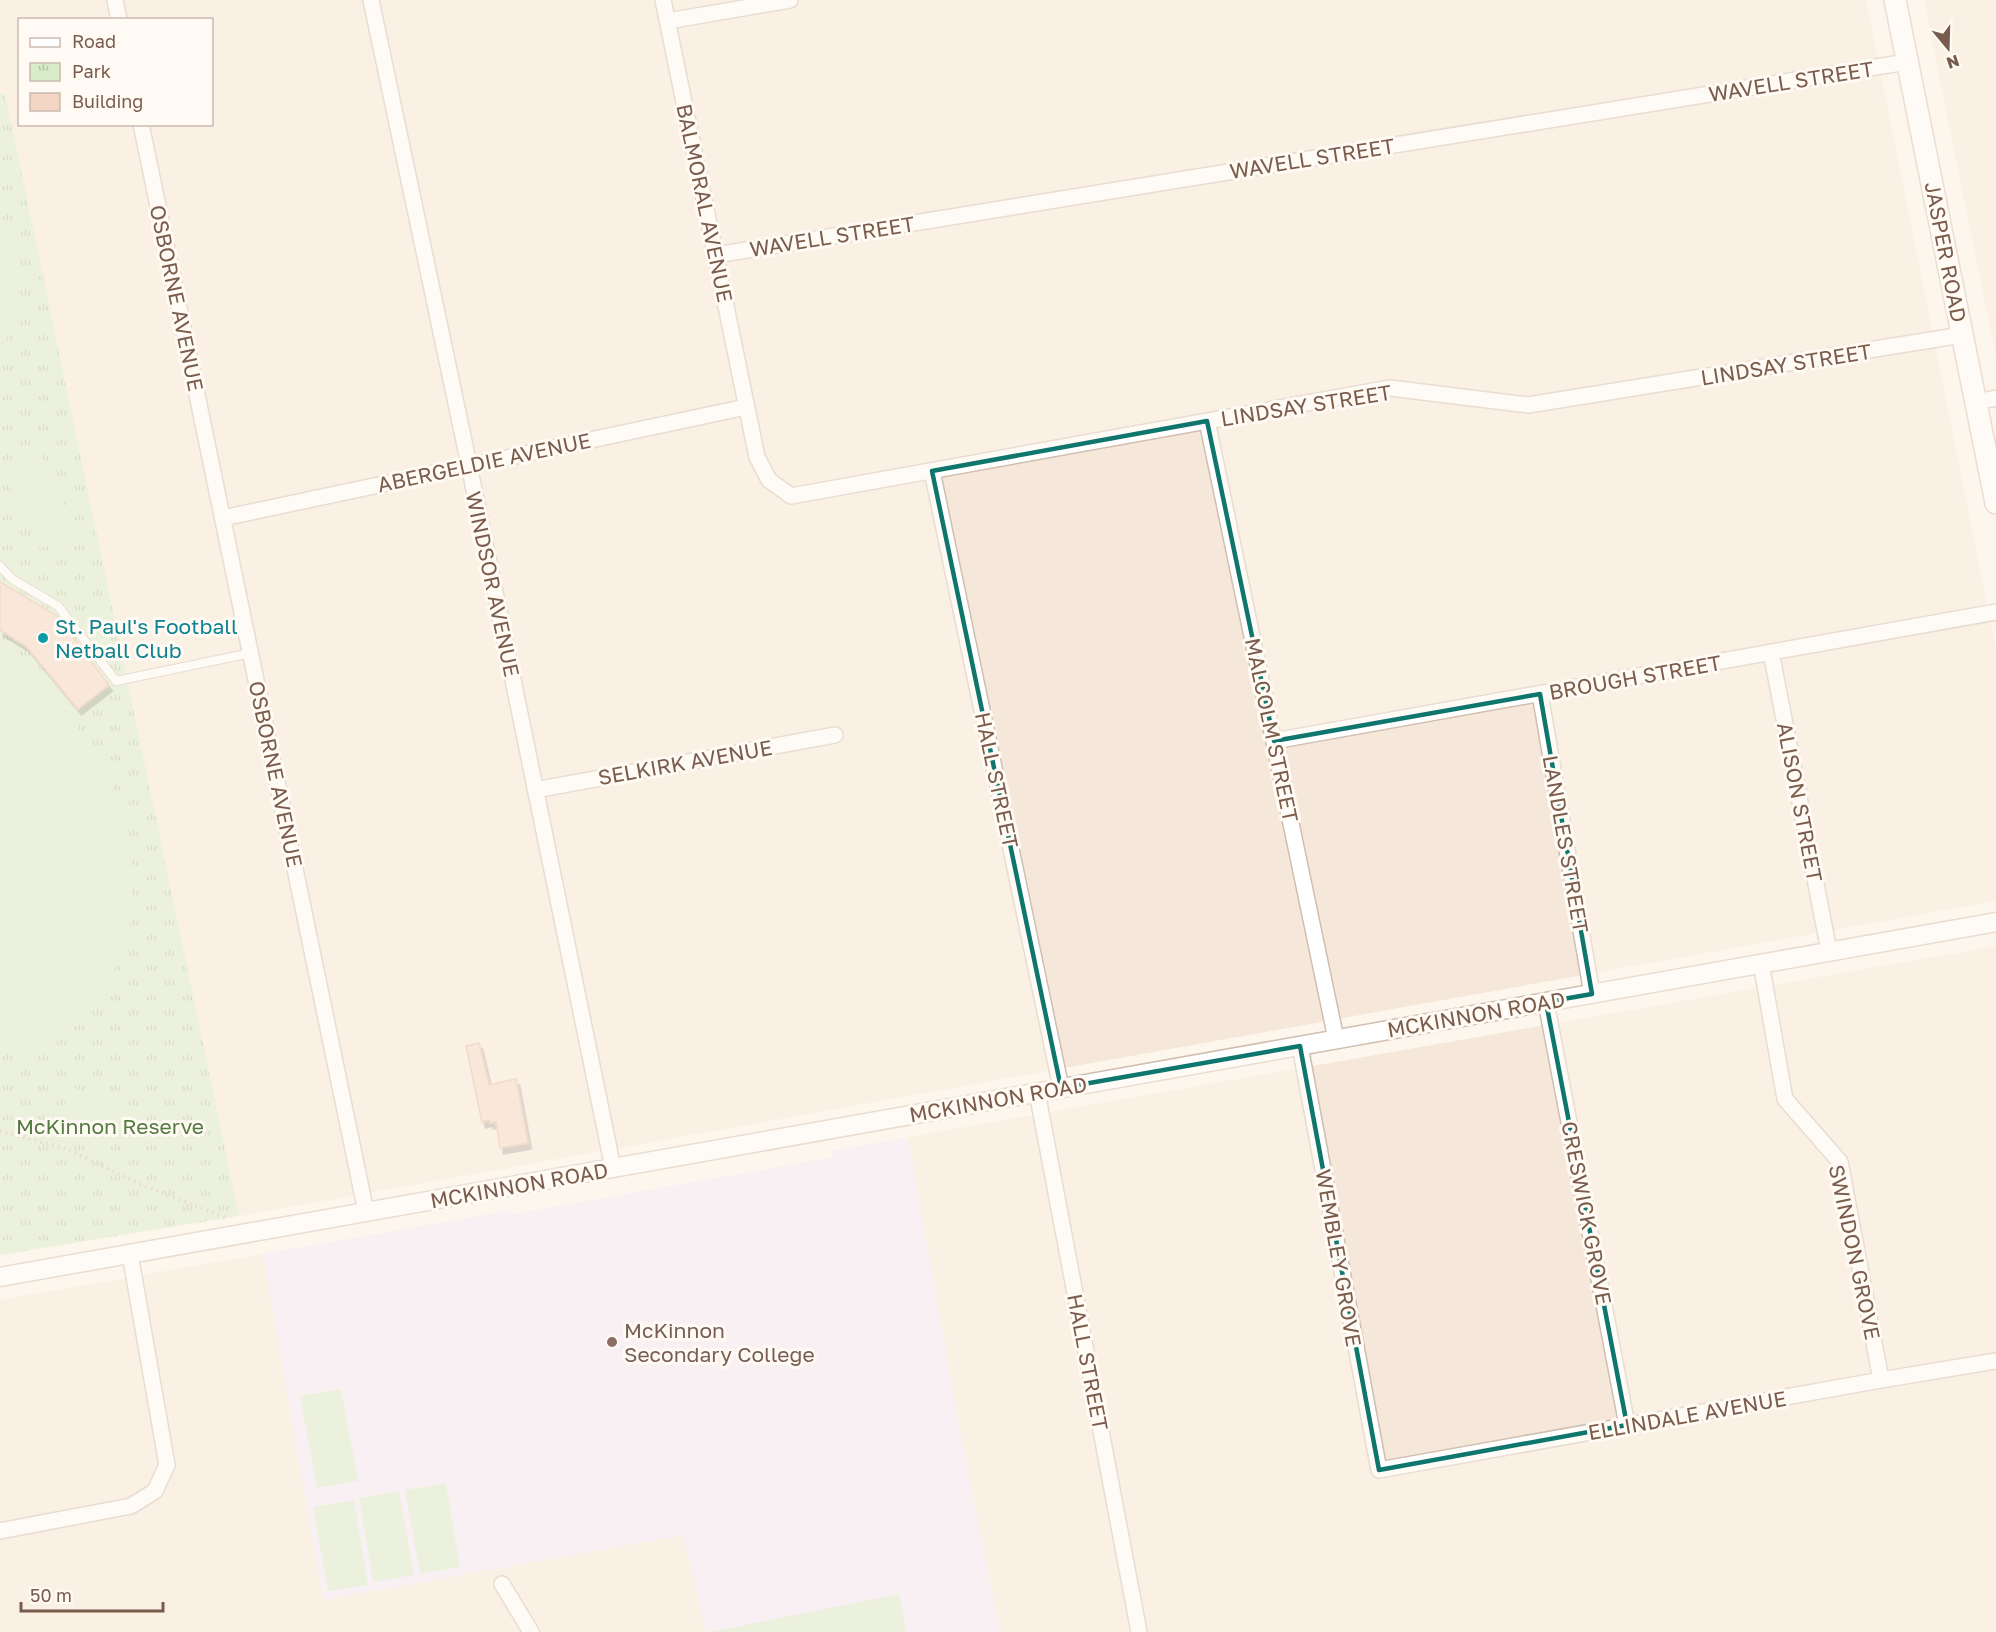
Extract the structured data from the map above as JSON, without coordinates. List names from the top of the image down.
{
  "streets": {
    "main road": ["JASPER ROAD"],
    "street": [
      "WAVELL STREET",
      "BALMORAL AVENUE",
      "OSBORNE AVENUE",
      "LINDSAY STREET",
      "ABERGELDIE AVENUE",
      "WINDSOR AVENUE",
      "BROUGH STREET",
      "MALCOLM STREET",
      "SELKIRK AVENUE",
      "HALL STREET",
      "ALISON STREET",
      "LANDLES STREET",
      "MCKINNON ROAD",
      "CRESWICK GROVE",
      "SWINDON GROVE",
      "WEMBLEY GROVE",
      "ELLINDALE AVENUE"
    ]
  },
  "crossings": [
    ["WAVELL STREET", "BALMORAL AVENUE"],
    ["WAVELL STREET", "JASPER ROAD"],
    ["BALMORAL AVENUE", "LINDSAY STREET"],
    ["BALMORAL AVENUE", "ABERGELDIE AVENUE"],
    ["JASPER ROAD", "LINDSAY STREET"],
    ["OSBORNE AVENUE", "ABERGELDIE AVENUE"],
    ["OSBORNE AVENUE", "MCKINNON ROAD"],
    ["LINDSAY STREET", "ABERGELDIE AVENUE"],
    ["LINDSAY STREET", "MALCOLM STREET"],
    ["LINDSAY STREET", "HALL STREET"],
    ["ABERGELDIE AVENUE", "WINDSOR AVENUE"],
    ["WINDSOR AVENUE", "SELKIRK AVENUE"],
    ["WINDSOR AVENUE", "MCKINNON ROAD"],
    ["BROUGH STREET", "MALCOLM STREET"],
    ["BROUGH STREET", "ALISON STREET"],
    ["BROUGH STREET", "LANDLES STREET"],
    ["MALCOLM STREET", "MCKINNON ROAD"],
    ["HALL STREET", "MCKINNON ROAD"],
    ["ALISON STREET", "MCKINNON ROAD"],
    ["LANDLES STREET", "MCKINNON ROAD"],
    ["MCKINNON ROAD", "CRESWICK GROVE"],
    ["MCKINNON ROAD", "SWINDON GROVE"],
    ["MCKINNON ROAD", "WEMBLEY GROVE"],
    ["CRESWICK GROVE", "ELLINDALE AVENUE"],
    ["SWINDON GROVE", "ELLINDALE AVENUE"],
    ["WEMBLEY GROVE", "ELLINDALE AVENUE"]
  ],
  "parks": ["McKinnon Reserve"],
  "places": ["St. Paul's Football Netball Club", "McKinnon Secondary College"],
  "legend": ["Road", "Park", "Building"],
  "scale_bar": "50 m",
  "north": "bottom"
}
